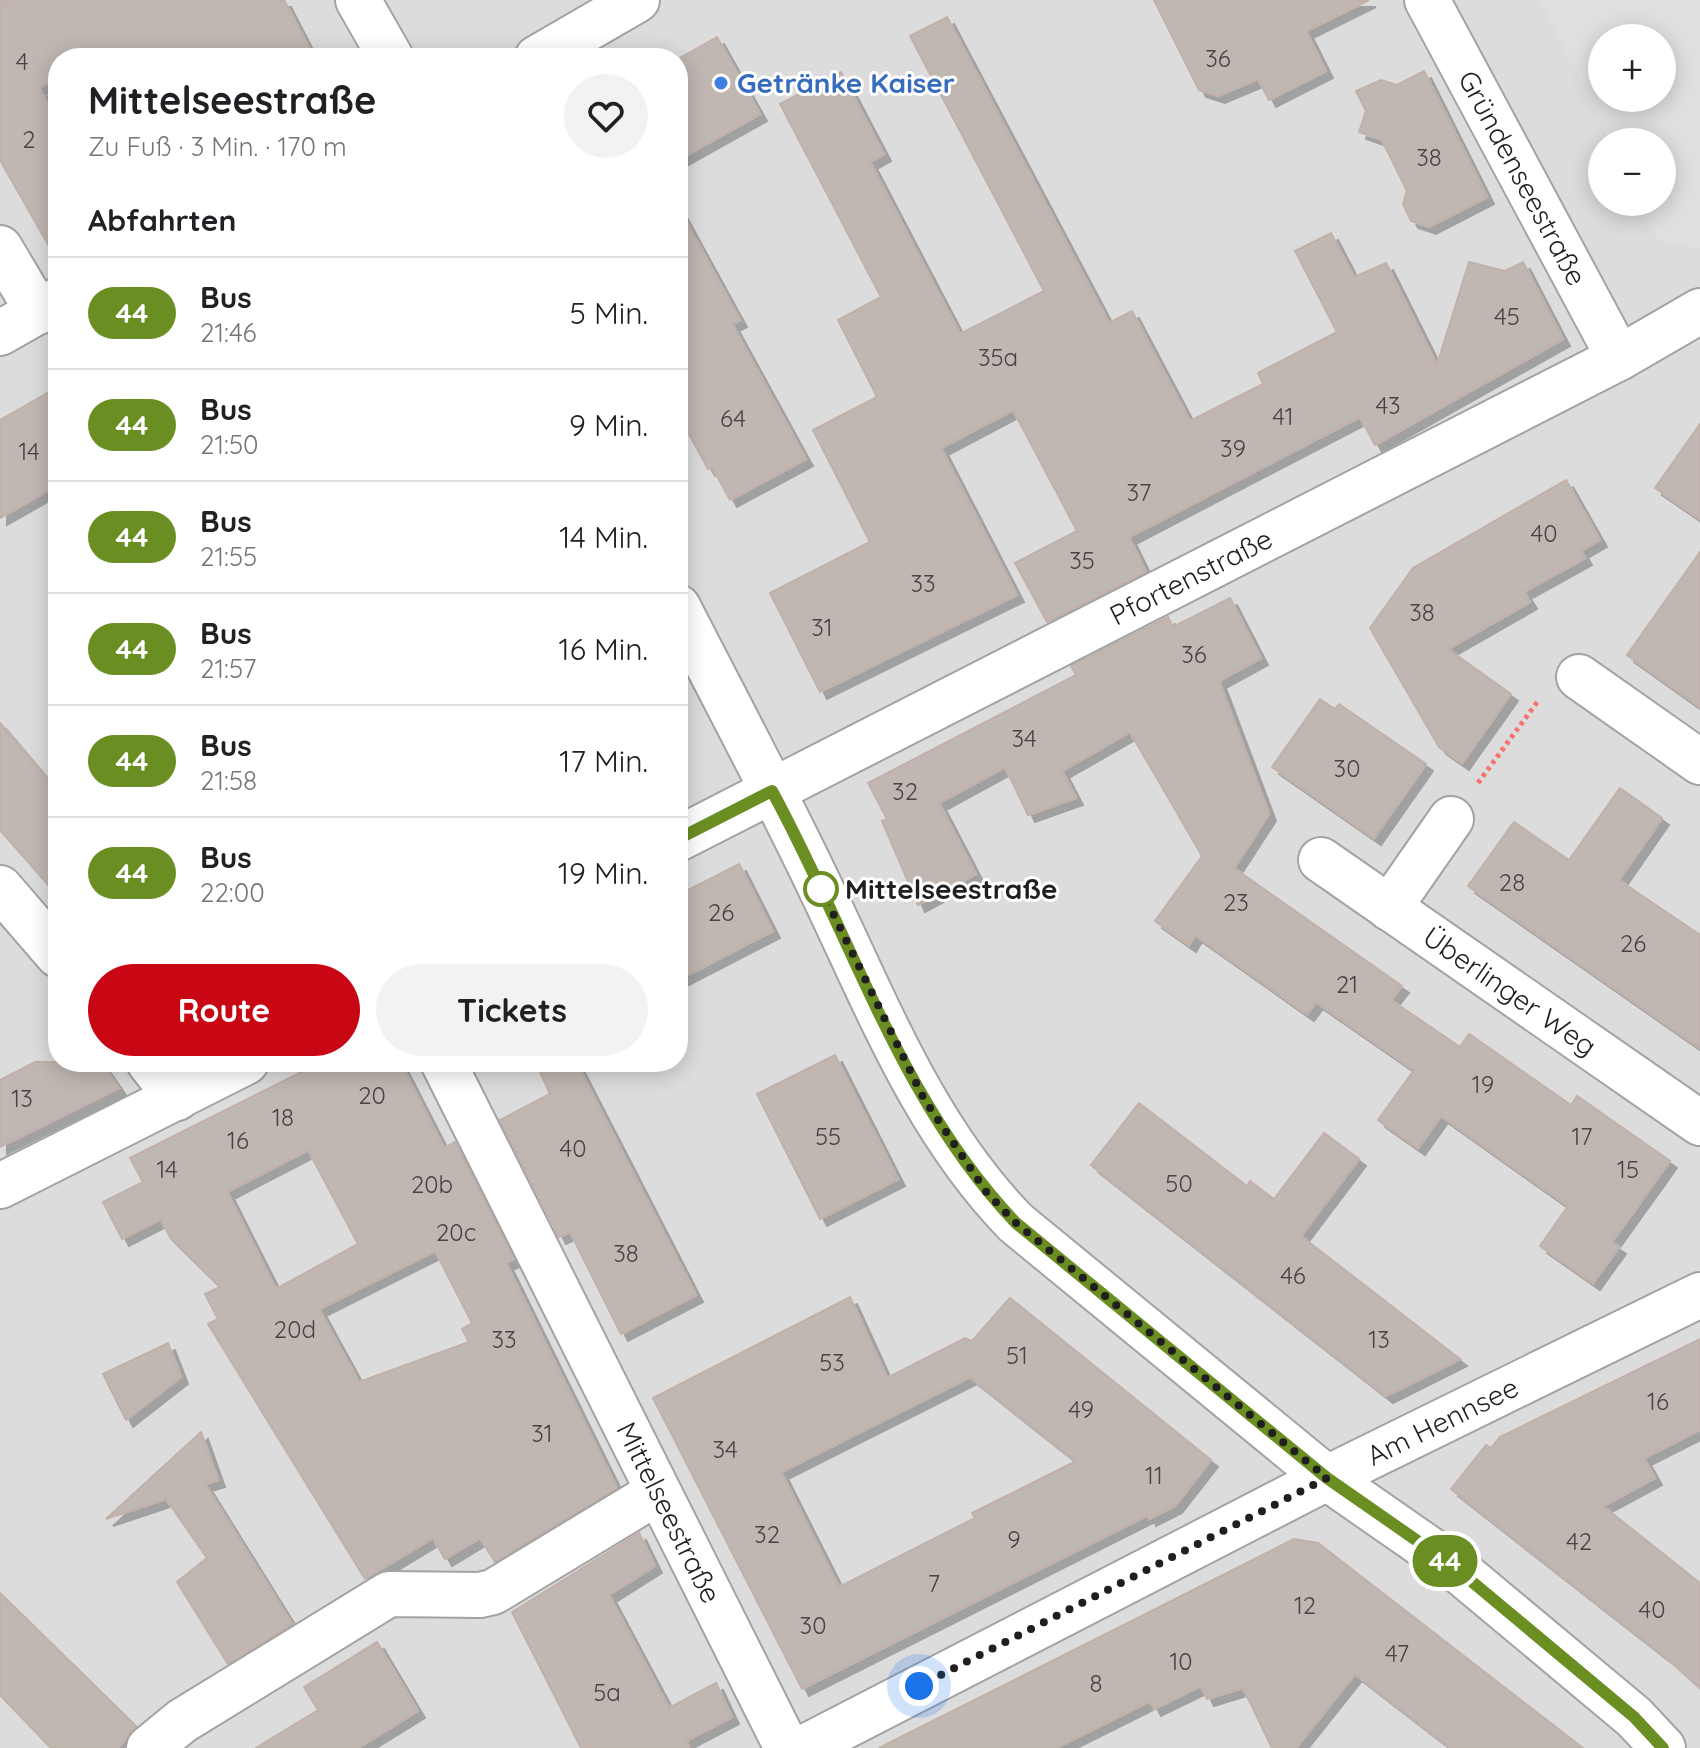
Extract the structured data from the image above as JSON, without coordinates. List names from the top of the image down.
{
  "streets": {
    "street": [
      "Gründenseestraße",
      "Pfortenstraße",
      "Überlinger Weg",
      "Am Hennsee",
      "Mittelseestraße"
    ]
  },
  "crossings": [
    ["Gründenseestraße", "Pfortenstraße"]
  ],
  "places": ["Getränke Kaiser", "Mittelseestraße"],
  "lines": ["bus line 44"],
  "house_numbers": [
    "36",
    "4",
    "2",
    "38",
    "45",
    "35a",
    "43",
    "41",
    "64",
    "39",
    "14",
    "37",
    "40",
    "35",
    "33",
    "38",
    "31",
    "36",
    "34",
    "30",
    "32",
    "28",
    "23",
    "26",
    "26",
    "21",
    "19",
    "20",
    "13",
    "18",
    "55",
    "17",
    "16",
    "40",
    "14",
    "15",
    "50",
    "20b",
    "20c",
    "38",
    "46",
    "20d",
    "33",
    "13",
    "51",
    "53",
    "16",
    "49",
    "31",
    "34",
    "11",
    "32",
    "9",
    "42",
    "7",
    "12",
    "40",
    "30",
    "47",
    "10",
    "8",
    "5a"
  ],
  "page": {
    "on_map": "44",
    "map_buttons": ["+", "−"],
    "heading": [
      ["Mittelseestraße", "Zu Fuß · 3 Min. · 170 m"],
      "Abfahrten"
    ],
    "list": [
      {
        "mark": "44",
        "name": "Bus",
        "note": "21:46",
        "value": "5 Min."
      },
      {
        "mark": "44",
        "name": "Bus",
        "note": "21:50",
        "value": "9 Min."
      },
      {
        "mark": "44",
        "name": "Bus",
        "note": "21:55",
        "value": "14 Min."
      },
      {
        "mark": "44",
        "name": "Bus",
        "note": "21:57",
        "value": "16 Min."
      },
      {
        "mark": "44",
        "name": "Bus",
        "note": "21:58",
        "value": "17 Min."
      },
      {
        "mark": "44",
        "name": "Bus",
        "note": "22:00",
        "value": "19 Min."
      }
    ],
    "buttons": ["Route", "Tickets"]
  }
}
